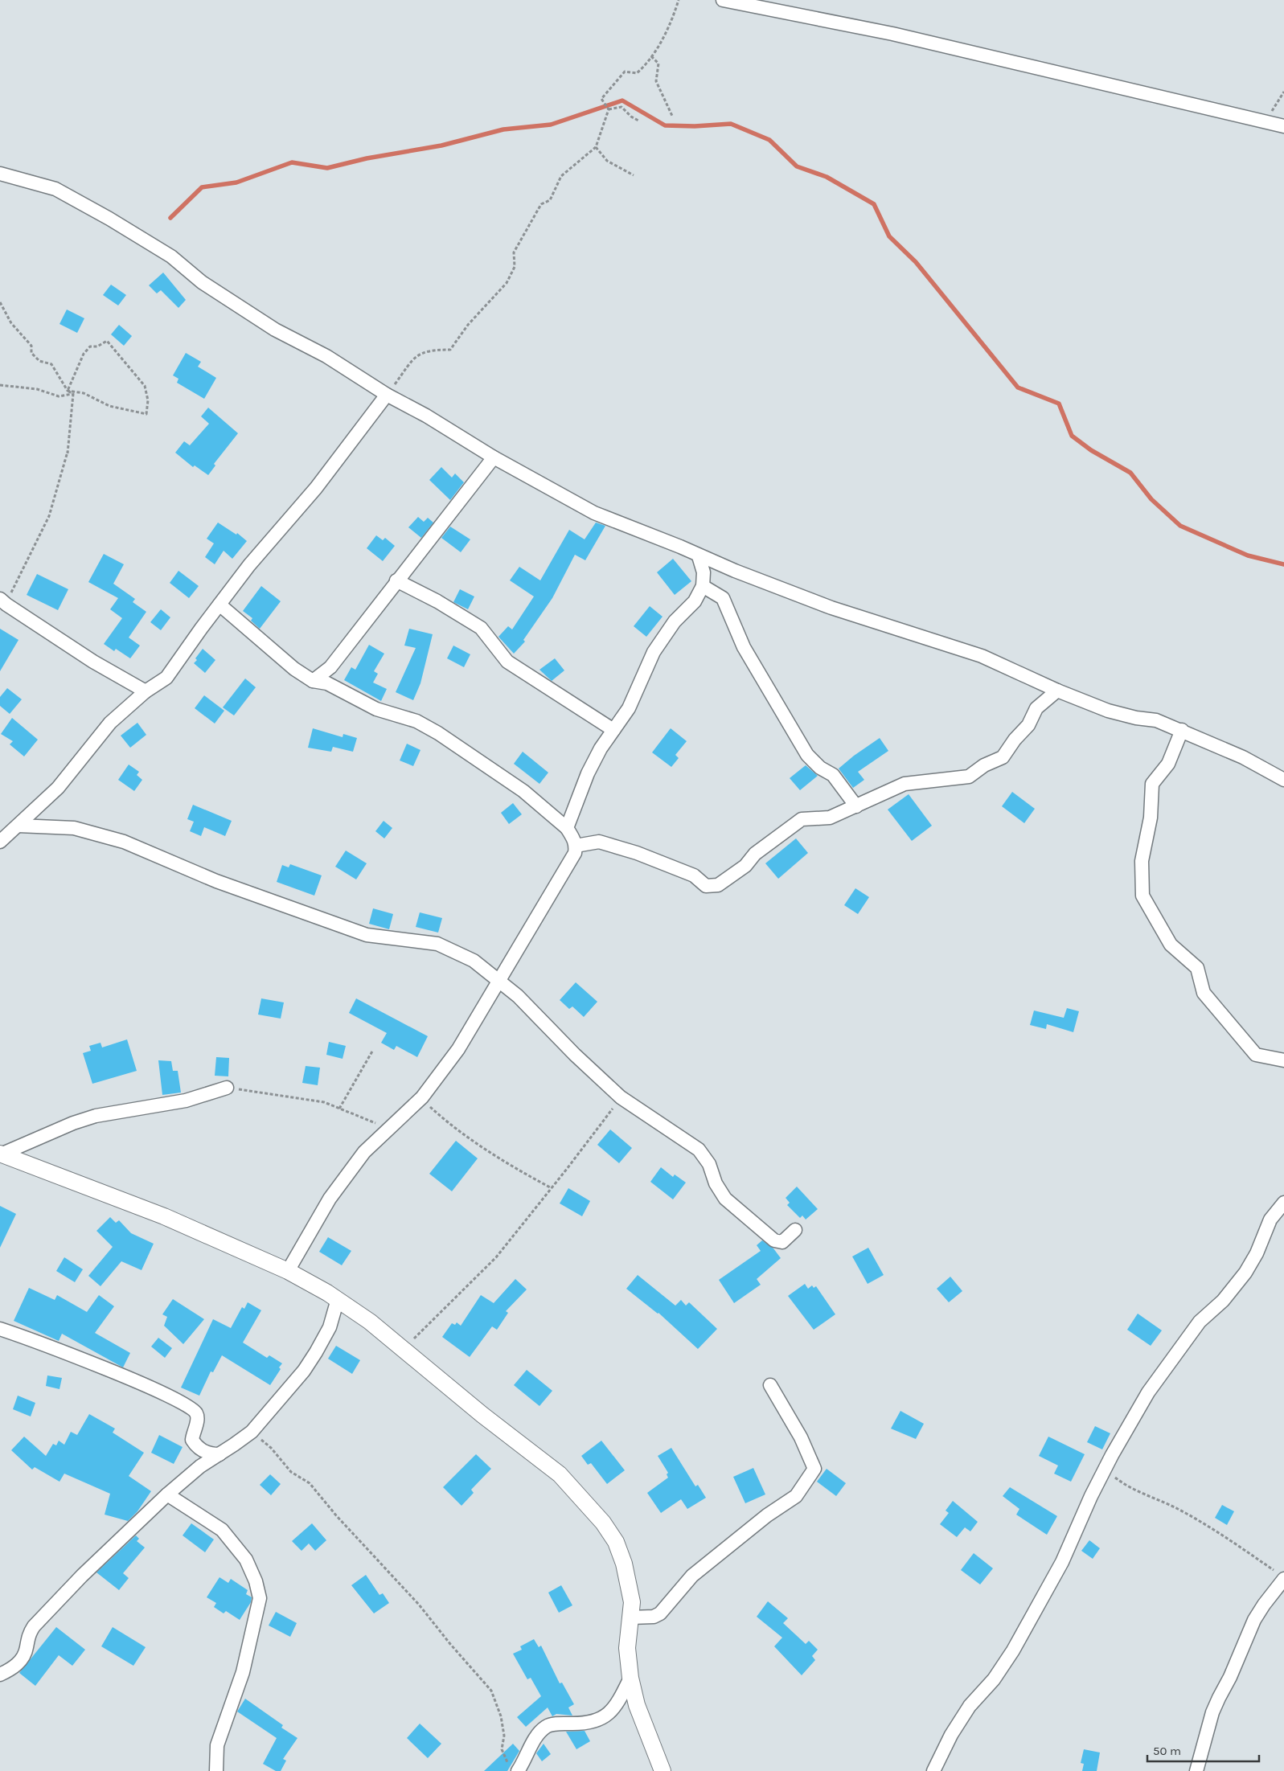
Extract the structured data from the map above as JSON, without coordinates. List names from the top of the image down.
{
  "scale_bar": "50 m"
}
